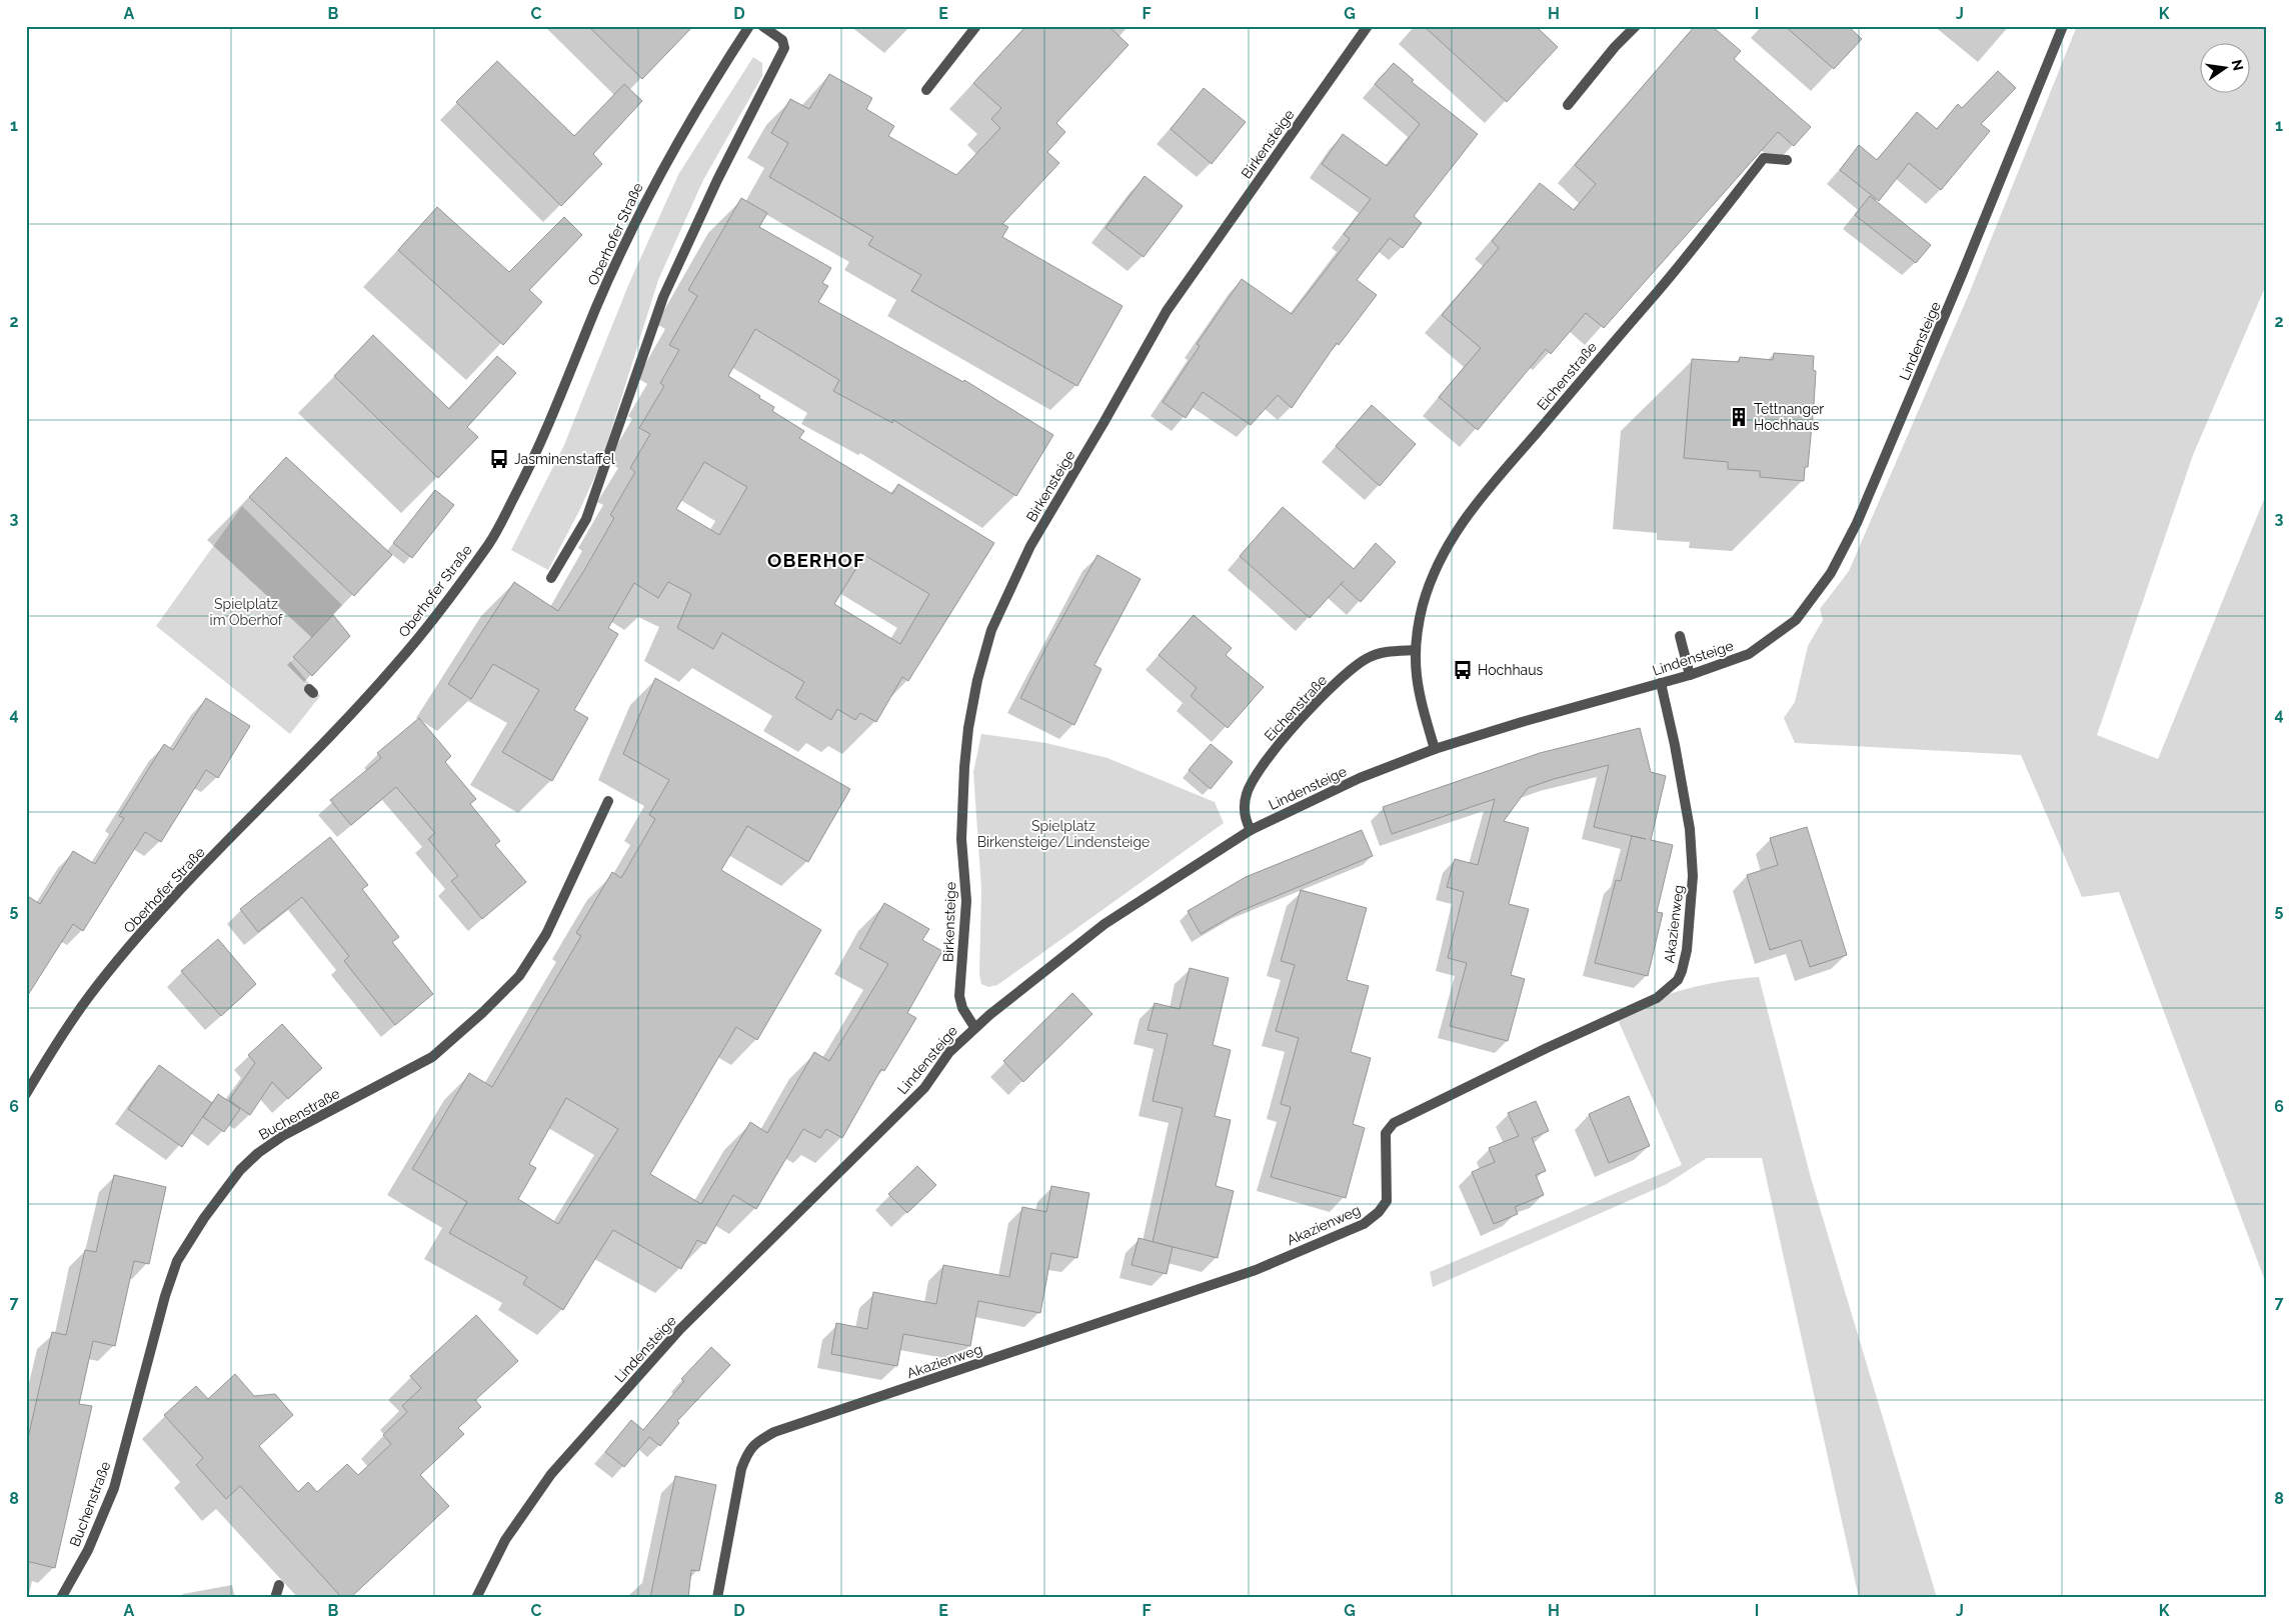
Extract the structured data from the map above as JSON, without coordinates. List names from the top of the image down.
{
  "streets": {
    "street": [
      "Birkensteige",
      "Oberhofer Straße",
      "Lindensteige",
      "Eichenstraße",
      "Akazienweg",
      "Buchenstraße"
    ]
  },
  "crossings": [
    ["Birkensteige", "Lindensteige"],
    ["Lindensteige", "Eichenstraße"],
    ["Lindensteige", "Akazienweg"]
  ],
  "districts": ["OBERHOF"],
  "parks": ["Spielplatz im Oberhof", "Spielplatz Birkensteige/Lindensteige"],
  "places": {
    "building": ["Tettnanger Hochhaus"],
    "bus stop": ["Jasminenstaffel", "Hochhaus"]
  },
  "north": "right",
  "grid": {
    "columns": [
      "A",
      "B",
      "C",
      "D",
      "E",
      "F",
      "G",
      "H",
      "I",
      "J",
      "K"
    ],
    "rows": [
      "1",
      "2",
      "3",
      "4",
      "5",
      "6",
      "7",
      "8"
    ]
  }
}
